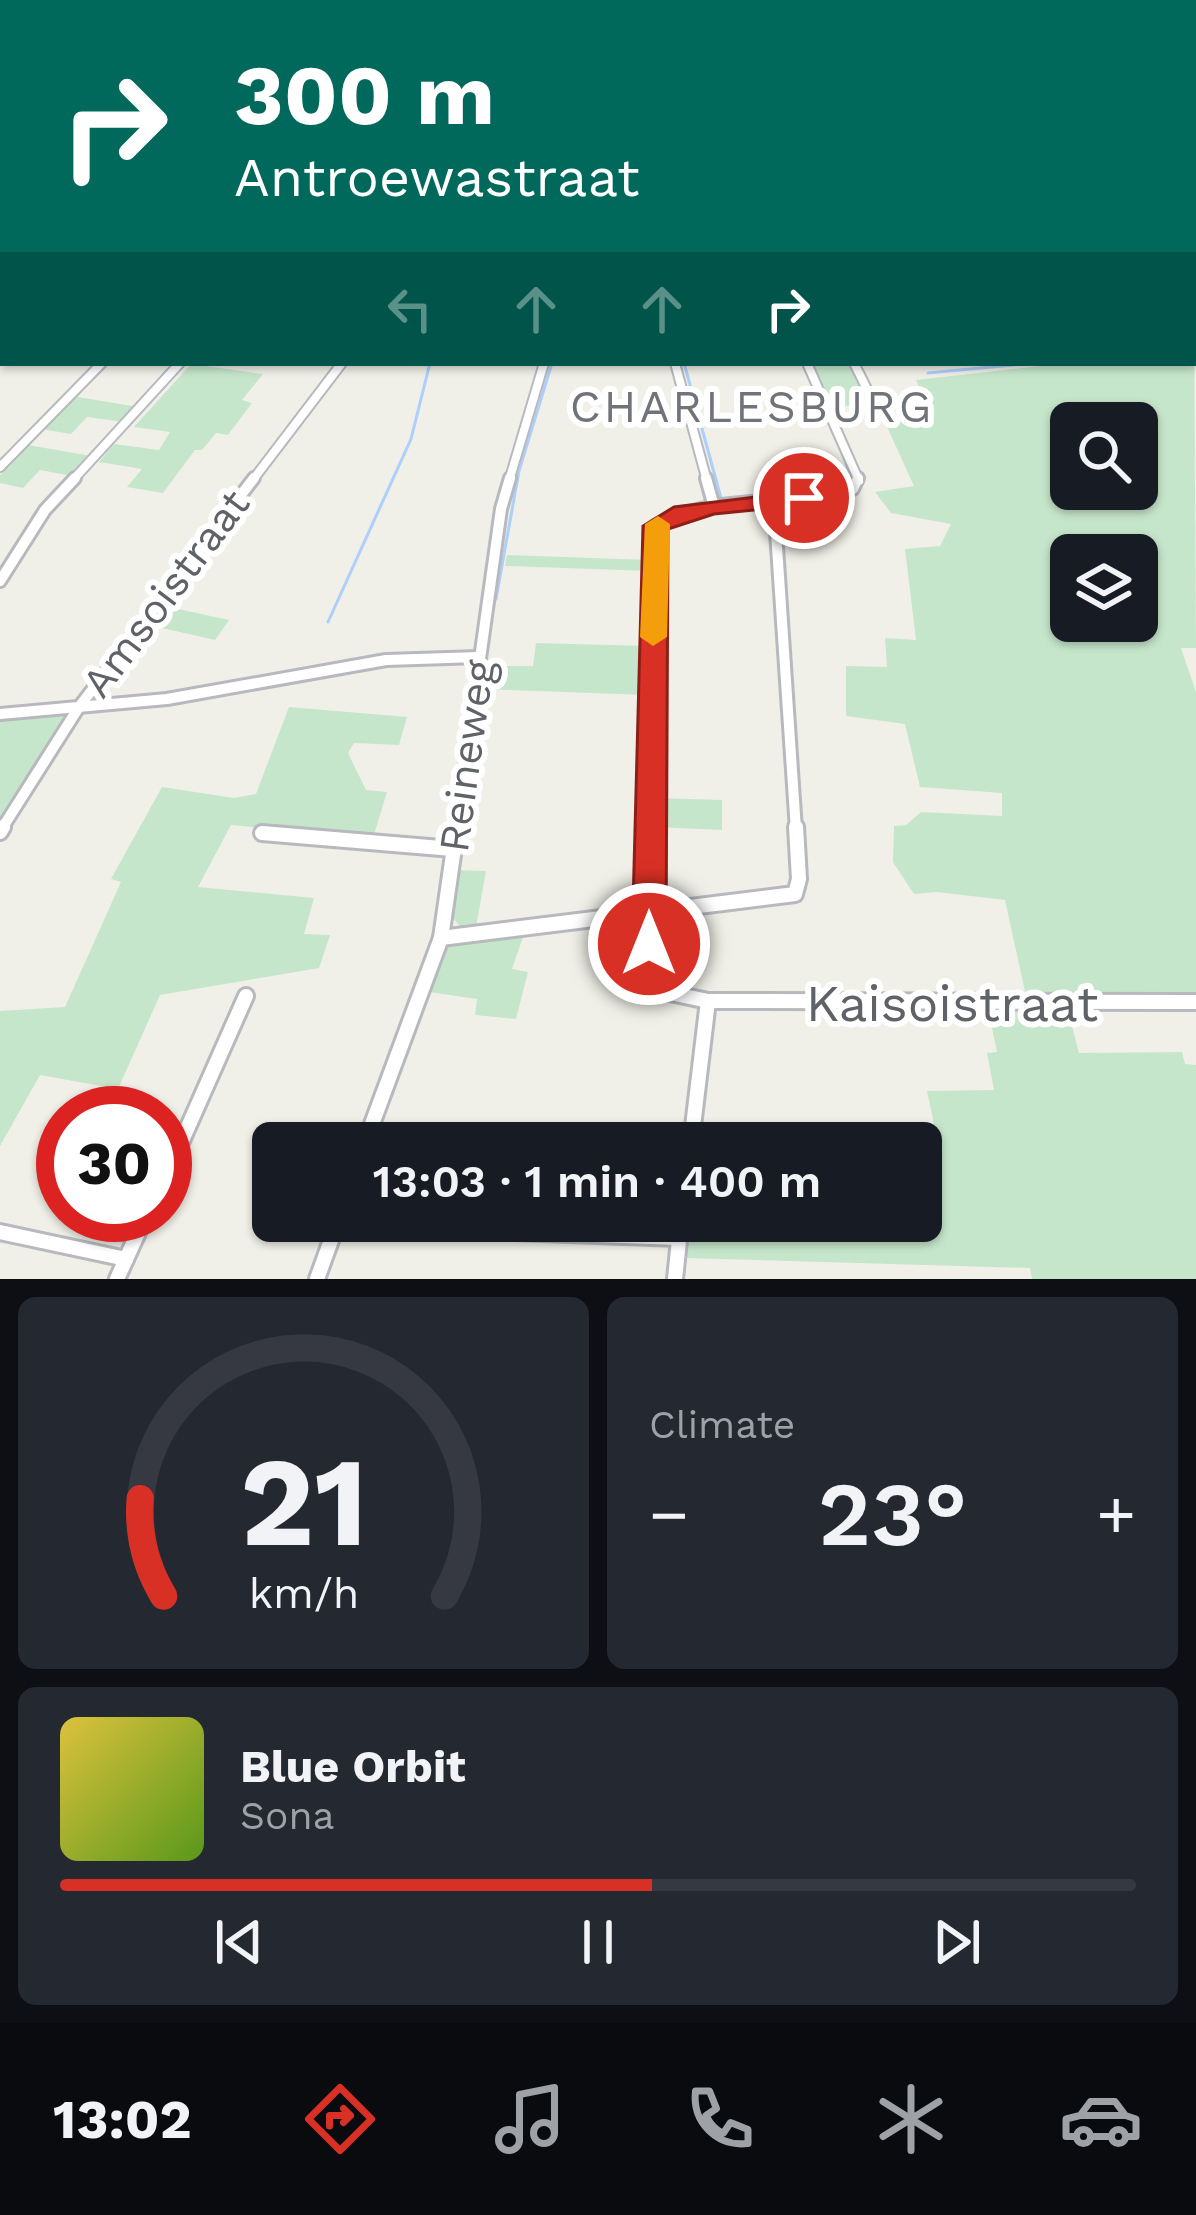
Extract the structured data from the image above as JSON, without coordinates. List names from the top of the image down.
{
  "streets": {
    "street": ["Amsoistraat", "Reineweg", "Kaisoistraat"]
  },
  "districts": ["CHARLESBURG"],
  "page": {
    "turn": ["300 m", "Antroewastraat"],
    "limit": "30",
    "trip": "13:03 · 1 min · 400 m",
    "tile": "Climate",
    "heat": ["−", "23°", "+"],
    "song": ["Blue Orbit", "Sona"],
    "tabs": "13:02",
    "gauge": ["21", "km/h"]
  }
}
